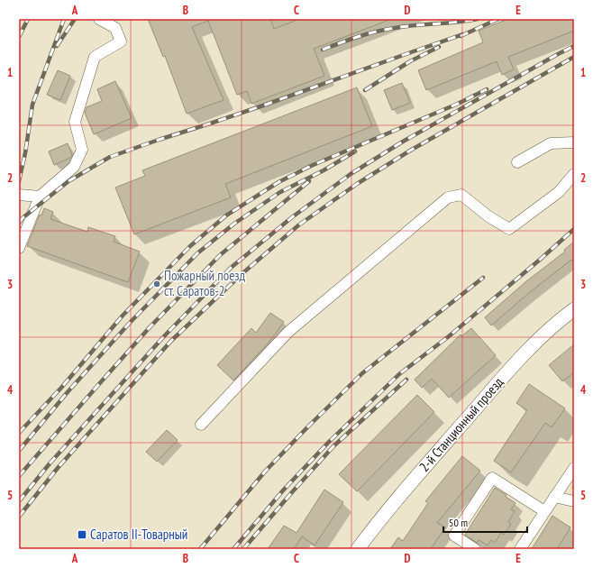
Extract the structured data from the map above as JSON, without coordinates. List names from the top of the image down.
{
  "streets": {
    "main road": ["2-й Станционный проезд"]
  },
  "places": {
    "other": ["Пожарный поезд ст. Саратов-2"],
    "transit": ["Саратов II-Товарный"]
  },
  "scale_bar": "50 m",
  "grid": {
    "columns": [
      "A",
      "B",
      "C",
      "D",
      "E"
    ],
    "rows": [
      "1",
      "2",
      "3",
      "4",
      "5"
    ]
  }
}
